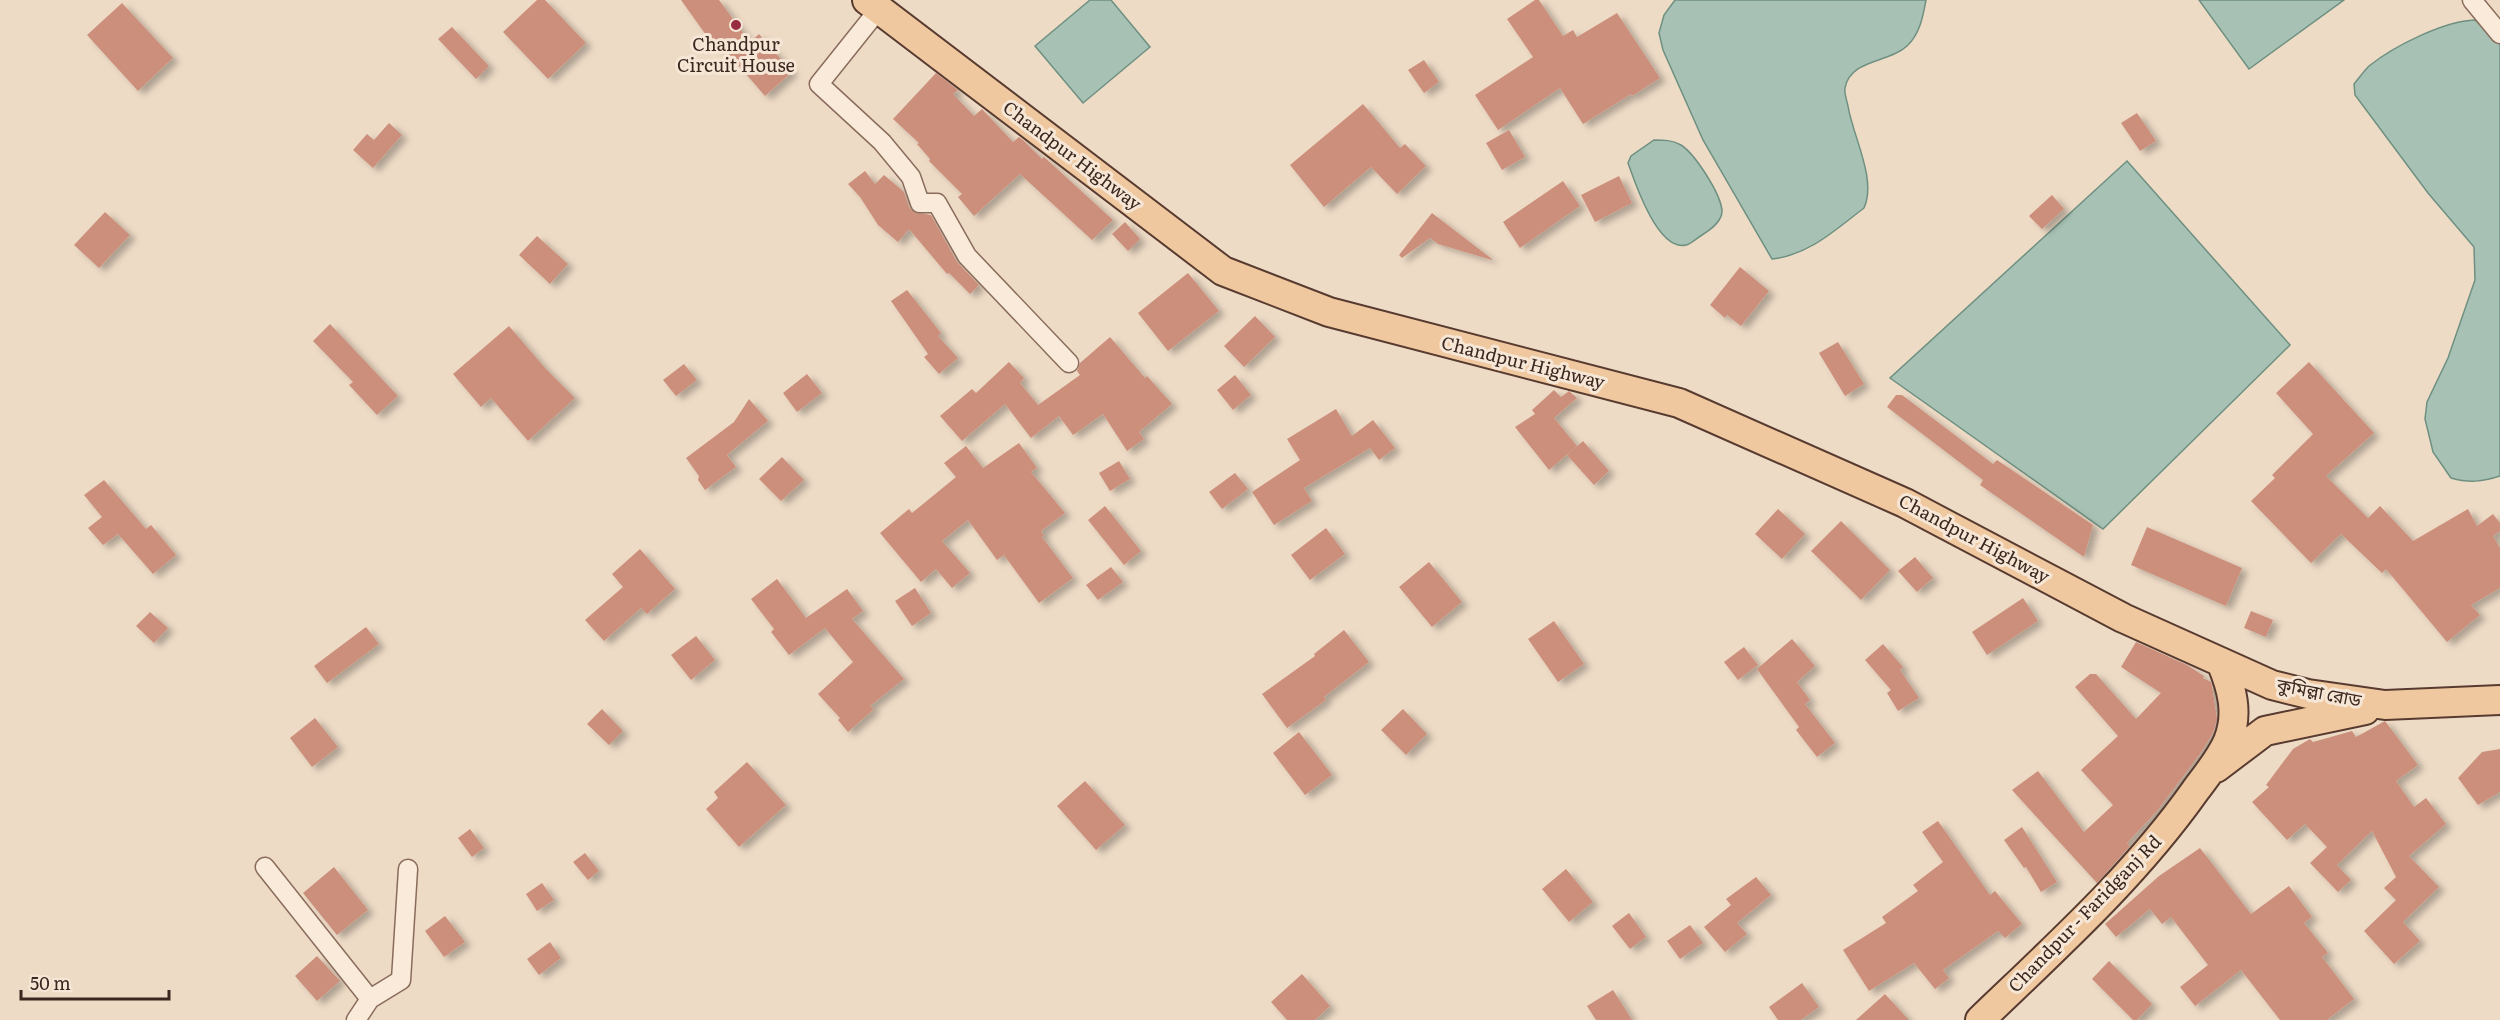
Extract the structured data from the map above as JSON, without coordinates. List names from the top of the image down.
{
  "streets": {
    "main road": ["Chandpur Highway", "কুমিল্লা রোড", "Chandpur - Faridganj Rd"]
  },
  "crossings": [
    ["Chandpur Highway", "কুমিল্লা রোড"],
    ["Chandpur Highway", "Chandpur - Faridganj Rd"],
    ["কুমিল্লা রোড", "Chandpur - Faridganj Rd"]
  ],
  "places": ["Chandpur Circuit House"],
  "scale_bar": "50 m"
}
